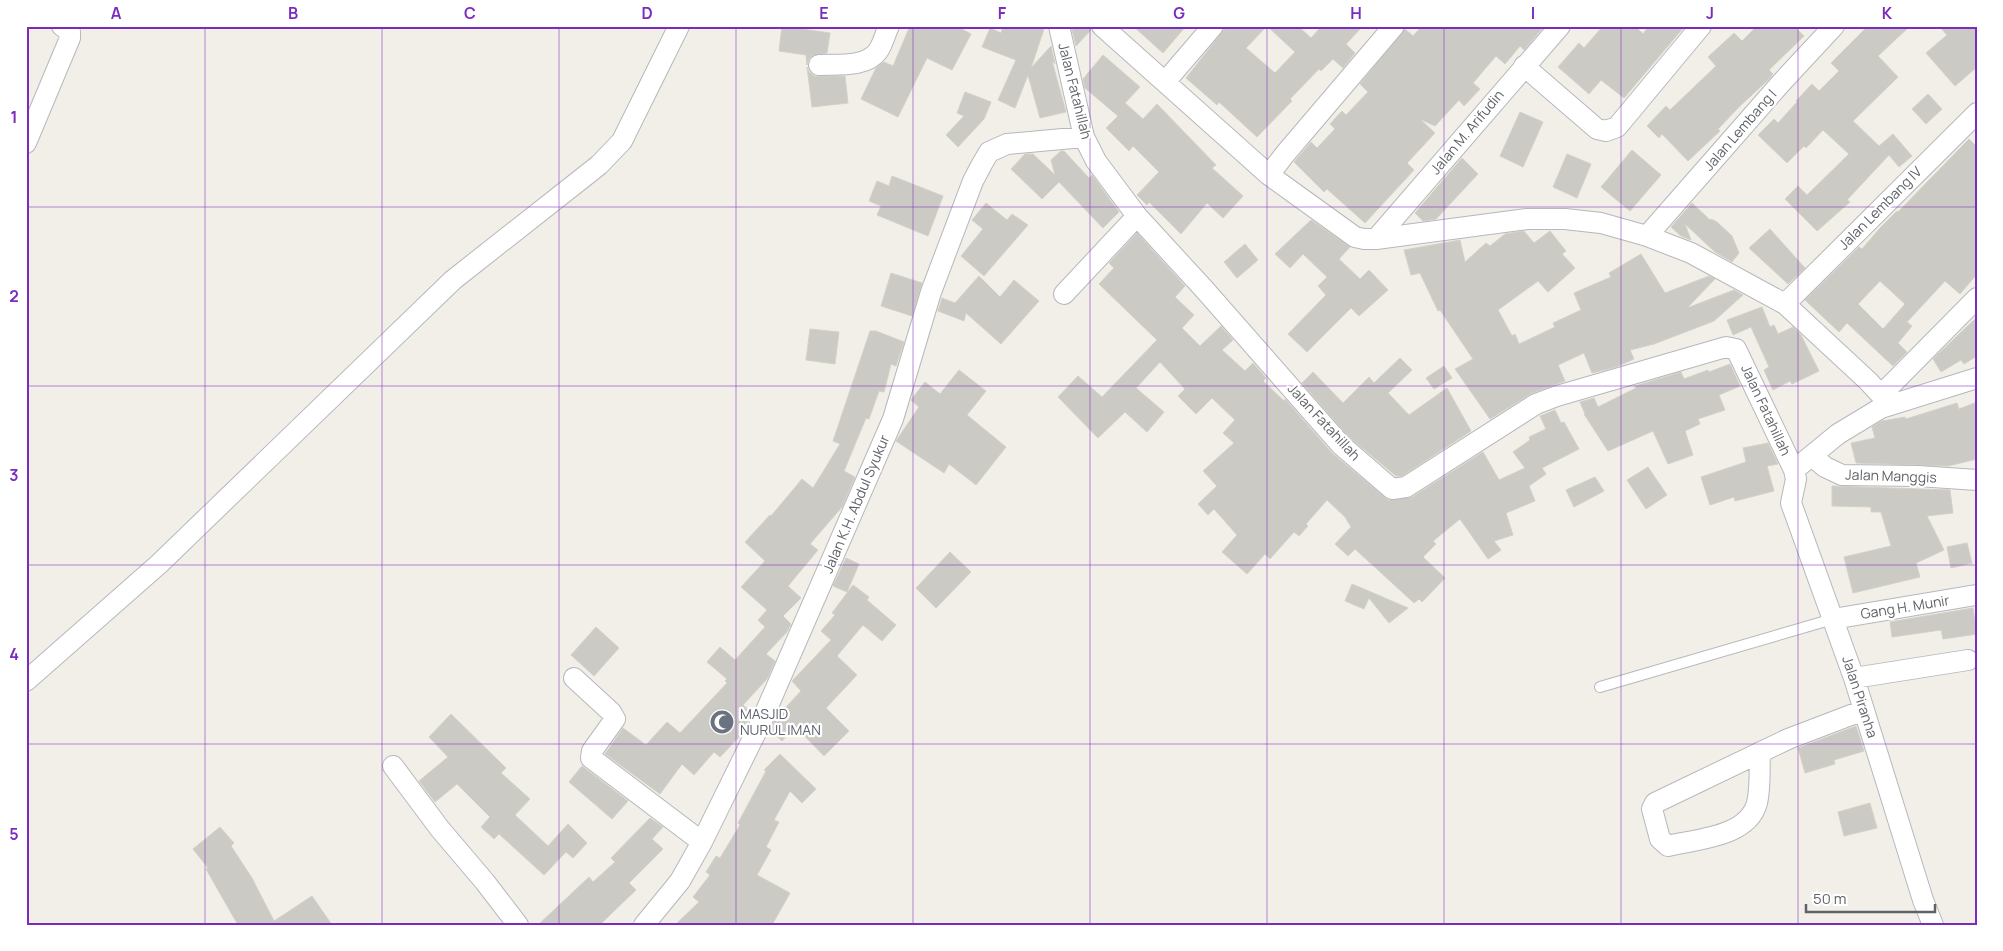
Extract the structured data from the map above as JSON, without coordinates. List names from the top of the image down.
{
  "streets": {
    "street": [
      "Jalan Fatahillah",
      "Jalan Lembang I",
      "Jalan M. Arifudin",
      "Jalan Lembang IV",
      "Jalan Manggis",
      "Jalan K.H. Abdul Syukur",
      "Gang H. Munir",
      "Jalan Piranha"
    ]
  },
  "crossings": [
    ["Jalan Fatahillah", "Jalan K.H. Abdul Syukur"],
    ["Jalan Fatahillah", "Jalan Piranha"],
    ["Gang H. Munir", "Jalan Piranha"]
  ],
  "places": {
    "mosque": ["MASJID NURUL IMAN"]
  },
  "scale_bar": "50 m",
  "grid": {
    "columns": [
      "A",
      "B",
      "C",
      "D",
      "E",
      "F",
      "G",
      "H",
      "I",
      "J",
      "K"
    ],
    "rows": [
      "1",
      "2",
      "3",
      "4",
      "5"
    ]
  }
}
